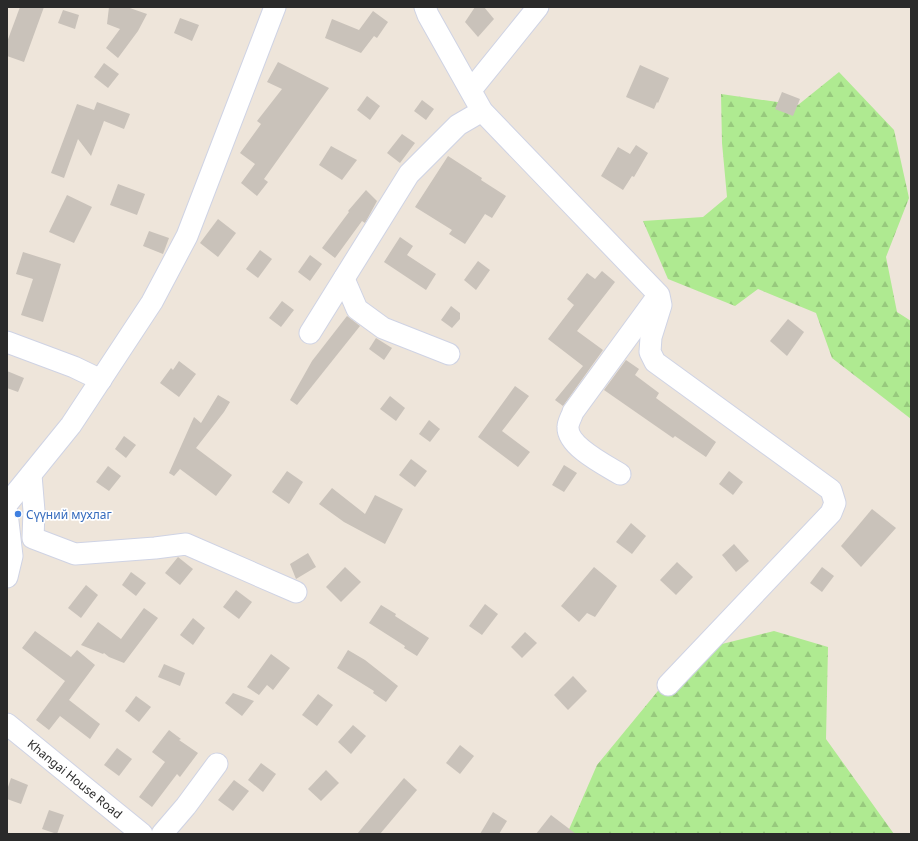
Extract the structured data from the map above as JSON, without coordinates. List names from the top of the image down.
{
  "streets": {
    "street": ["Khangai House Road"]
  },
  "places": ["Сүүний мухлаг"]
}
